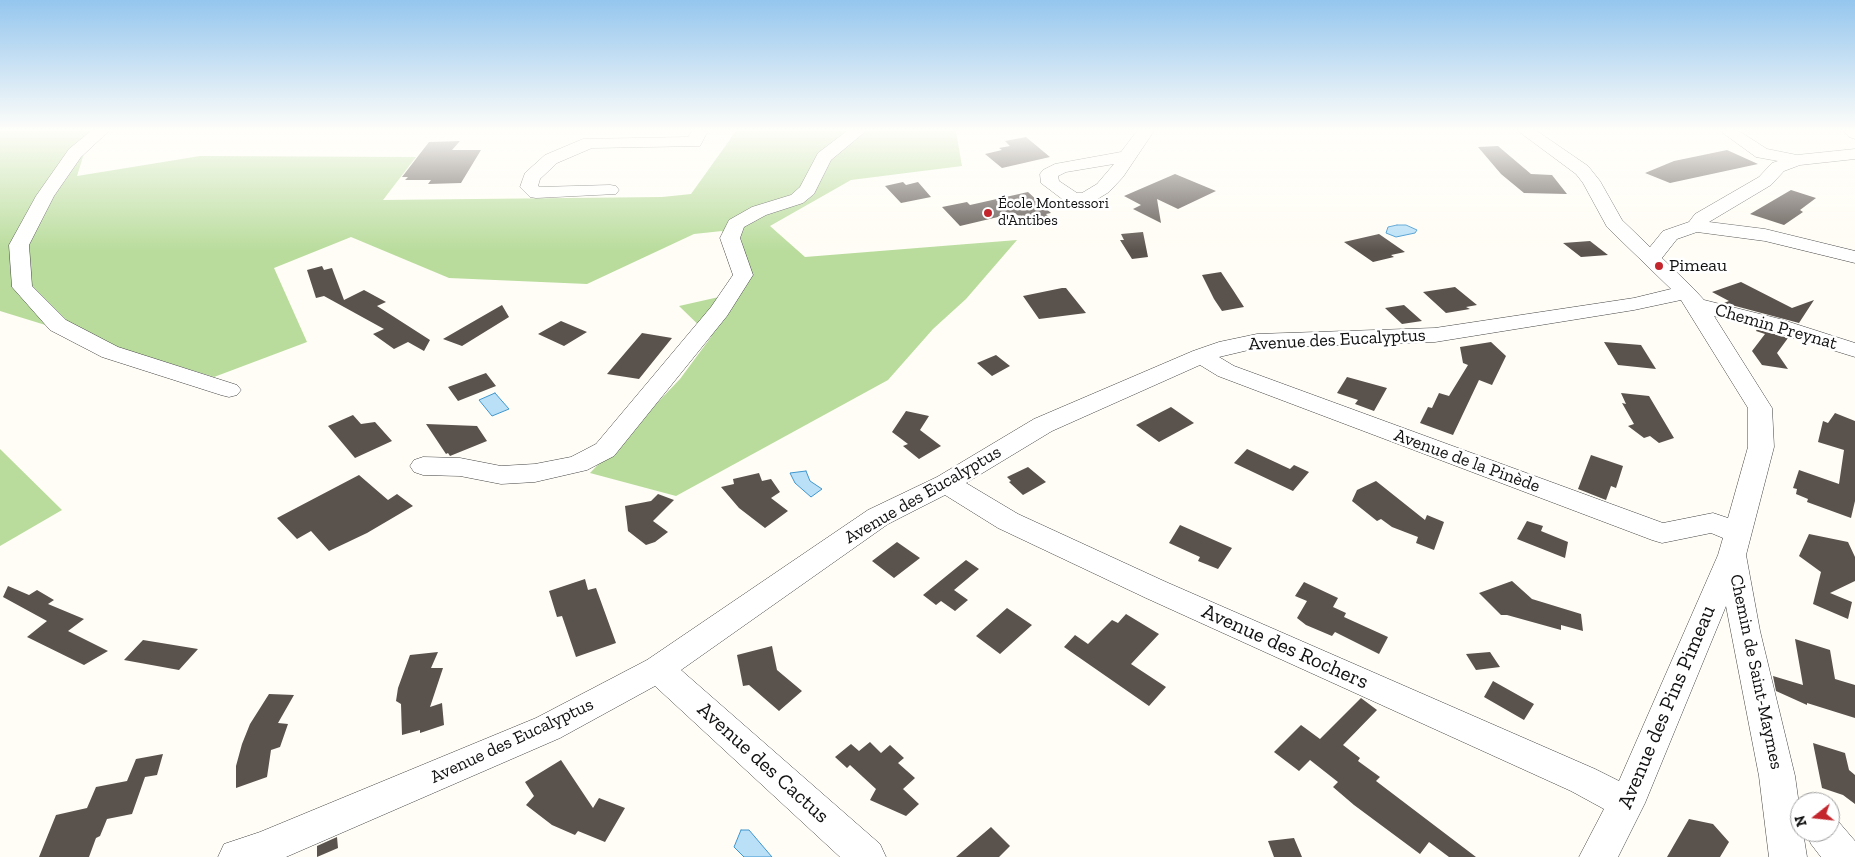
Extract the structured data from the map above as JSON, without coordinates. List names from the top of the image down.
{
  "streets": {
    "street": [
      "Chemin Preynat",
      "Avenue des Eucalyptus",
      "Avenue de la Pinède",
      "Avenue des Rochers",
      "Chemin de Saint-Maymes",
      "Avenue des Pins Pimeau",
      "Avenue des Cactus"
    ]
  },
  "crossings": [
    ["Chemin Preynat", "Avenue des Eucalyptus"],
    ["Chemin Preynat", "Chemin de Saint-Maymes"],
    ["Avenue des Eucalyptus", "Avenue de la Pinède"],
    ["Avenue des Eucalyptus", "Avenue des Rochers"],
    ["Avenue des Eucalyptus", "Chemin de Saint-Maymes"],
    ["Avenue des Eucalyptus", "Avenue des Cactus"],
    ["Avenue de la Pinède", "Chemin de Saint-Maymes"],
    ["Avenue de la Pinède", "Avenue des Pins Pimeau"],
    ["Avenue des Rochers", "Avenue des Pins Pimeau"],
    ["Chemin de Saint-Maymes", "Avenue des Pins Pimeau"]
  ],
  "places": ["École Montessori d'Antibes", "Pimeau"],
  "north": "left"
}
